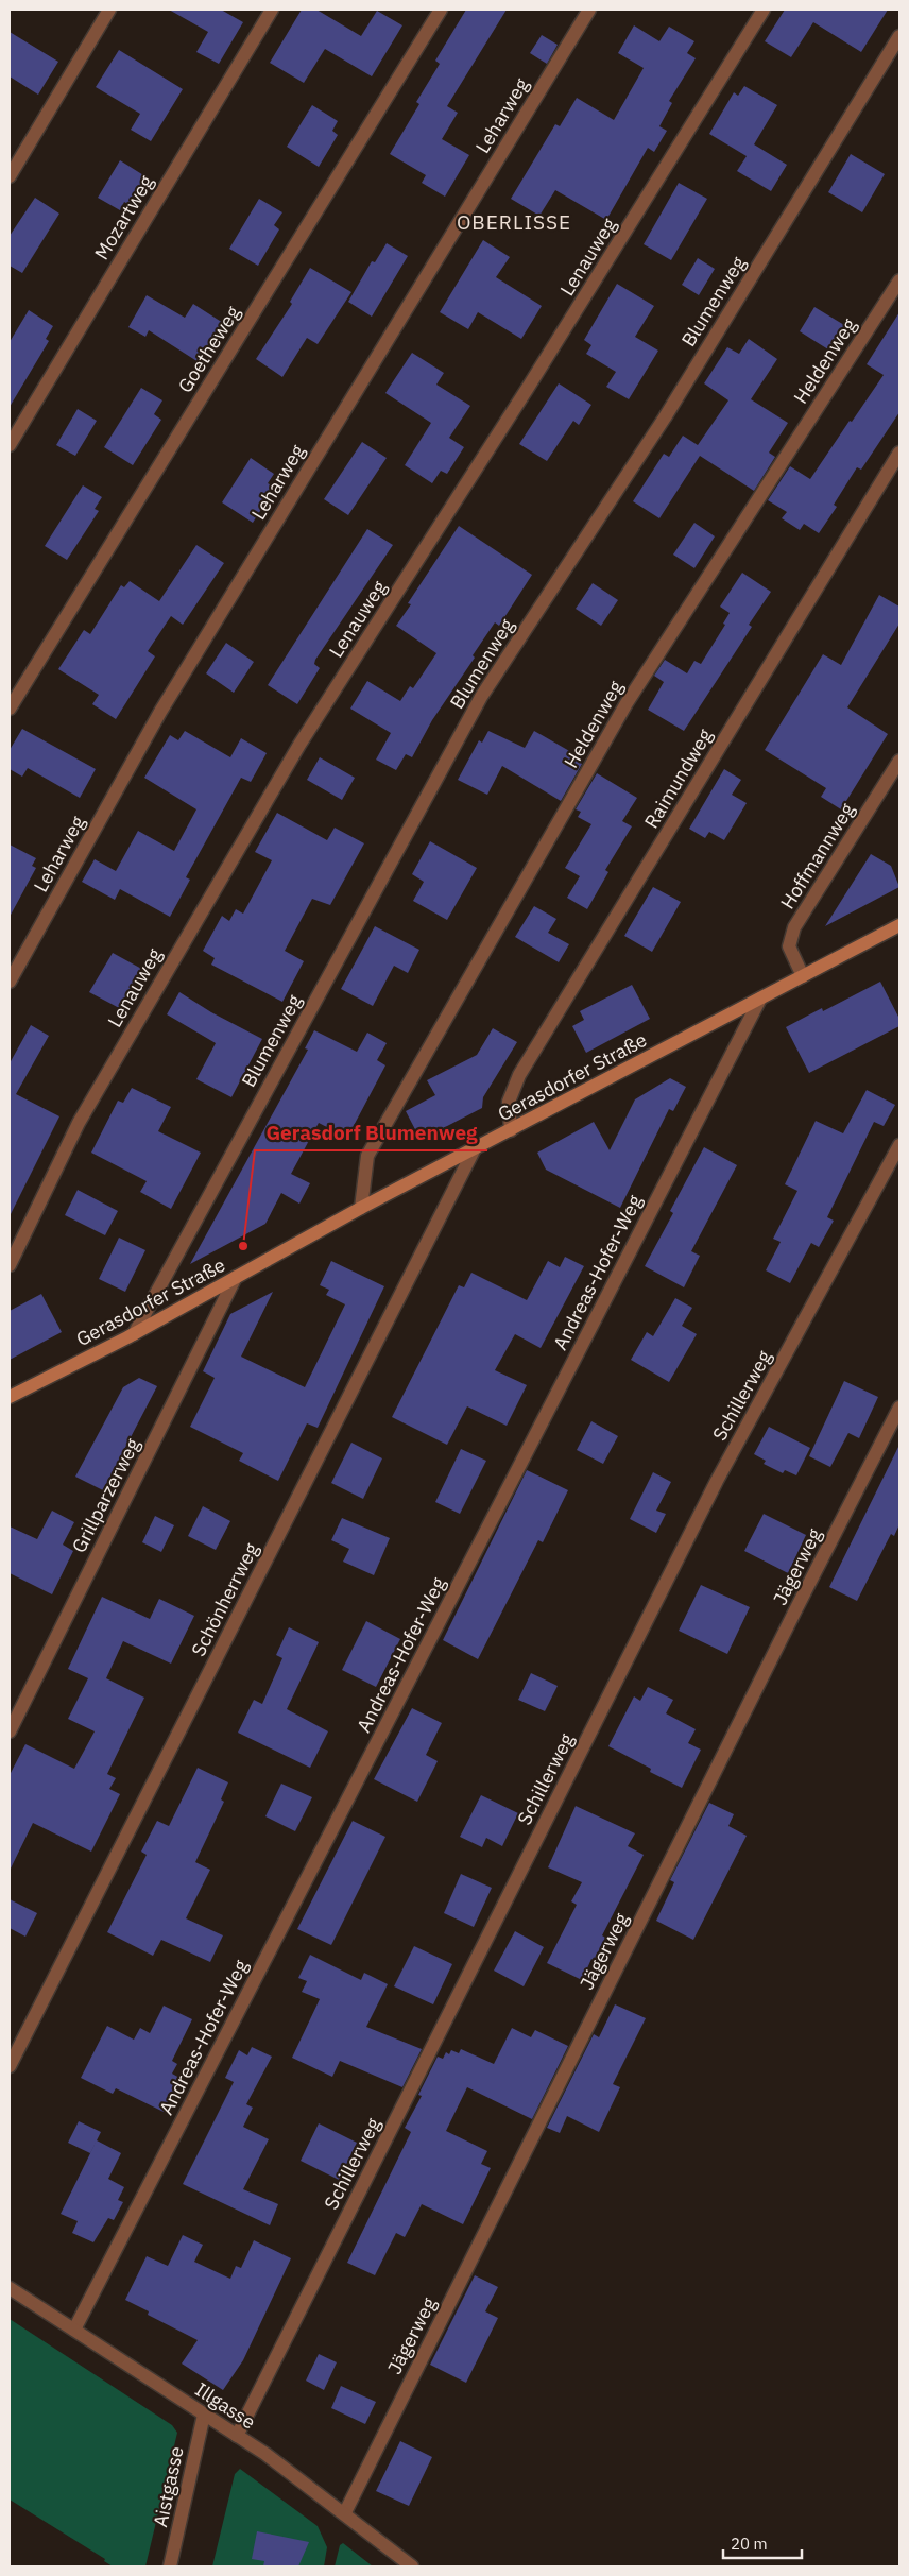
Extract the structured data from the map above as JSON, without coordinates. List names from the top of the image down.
{
  "streets": {
    "main road": ["Gerasdorfer Straße"],
    "street": [
      "Leharweg",
      "Mozartweg",
      "Lenauweg",
      "Blumenweg",
      "Goetheweg",
      "Heldenweg",
      "Raimundweg",
      "Hoffmannweg",
      "Andreas-Hofer-Weg",
      "Schillerweg",
      "Grillparzerweg",
      "Jägerweg",
      "Schönherrweg",
      "Illgasse",
      "Aistgasse"
    ]
  },
  "crossings": [
    ["Blumenweg", "Gerasdorfer Straße"],
    ["Heldenweg", "Gerasdorfer Straße"],
    ["Raimundweg", "Gerasdorfer Straße"],
    ["Hoffmannweg", "Gerasdorfer Straße"],
    ["Gerasdorfer Straße", "Andreas-Hofer-Weg"],
    ["Gerasdorfer Straße", "Grillparzerweg"],
    ["Gerasdorfer Straße", "Schönherrweg"],
    ["Andreas-Hofer-Weg", "Illgasse"],
    ["Schillerweg", "Illgasse"],
    ["Jägerweg", "Illgasse"],
    ["Illgasse", "Aistgasse"]
  ],
  "districts": ["OBERLISSE"],
  "places": ["Gerasdorf Blumenweg"],
  "scale_bar": "20 m"
}
